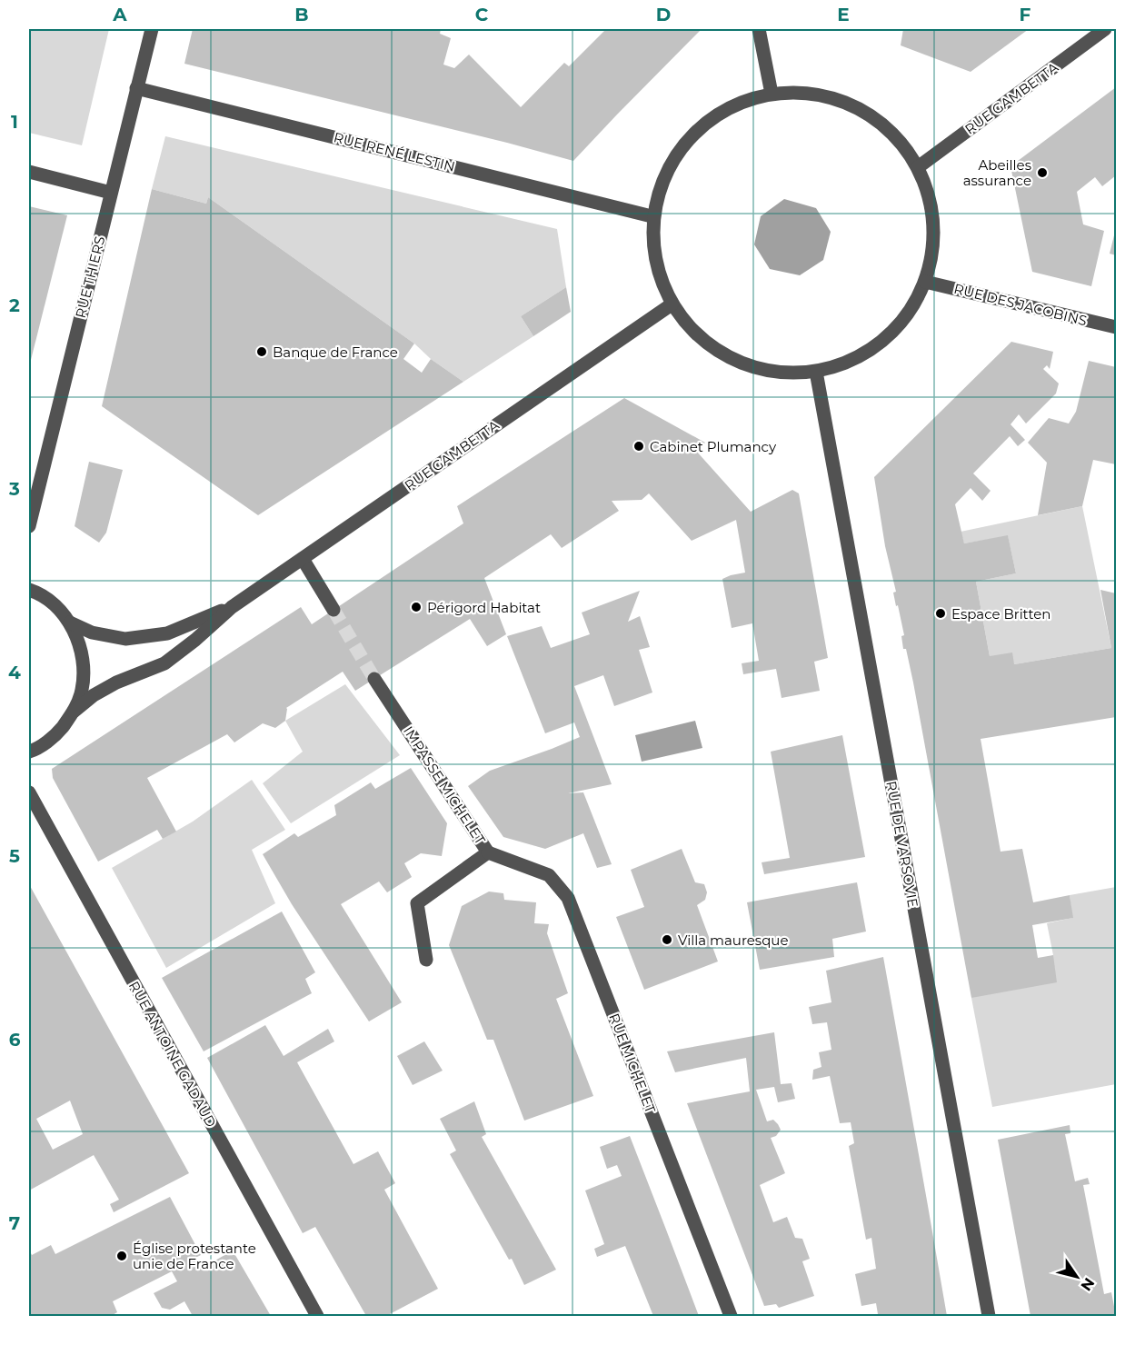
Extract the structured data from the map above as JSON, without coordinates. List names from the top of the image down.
{
  "streets": {
    "street": [
      "RUE GAMBETTA",
      "RUE RENÉ LESTIN",
      "RUE THIERS",
      "RUE DES JACOBINS",
      "IMPASSE MICHELET",
      "RUE DE VARSOVIE",
      "RUE ANTOINE GADAUD",
      "RUE MICHELET"
    ]
  },
  "crossings": [
    ["RUE RENÉ LESTIN", "RUE THIERS"],
    ["IMPASSE MICHELET", "RUE MICHELET"]
  ],
  "places": [
    "Abeilles assurance",
    "Banque de France",
    "Cabinet Plumancy",
    "Périgord Habitat",
    "Espace Britten",
    "Villa mauresque",
    "Église protestante unie de France"
  ],
  "north": "bottom right",
  "grid": {
    "columns": [
      "A",
      "B",
      "C",
      "D",
      "E",
      "F"
    ],
    "rows": [
      "1",
      "2",
      "3",
      "4",
      "5",
      "6",
      "7"
    ]
  }
}
